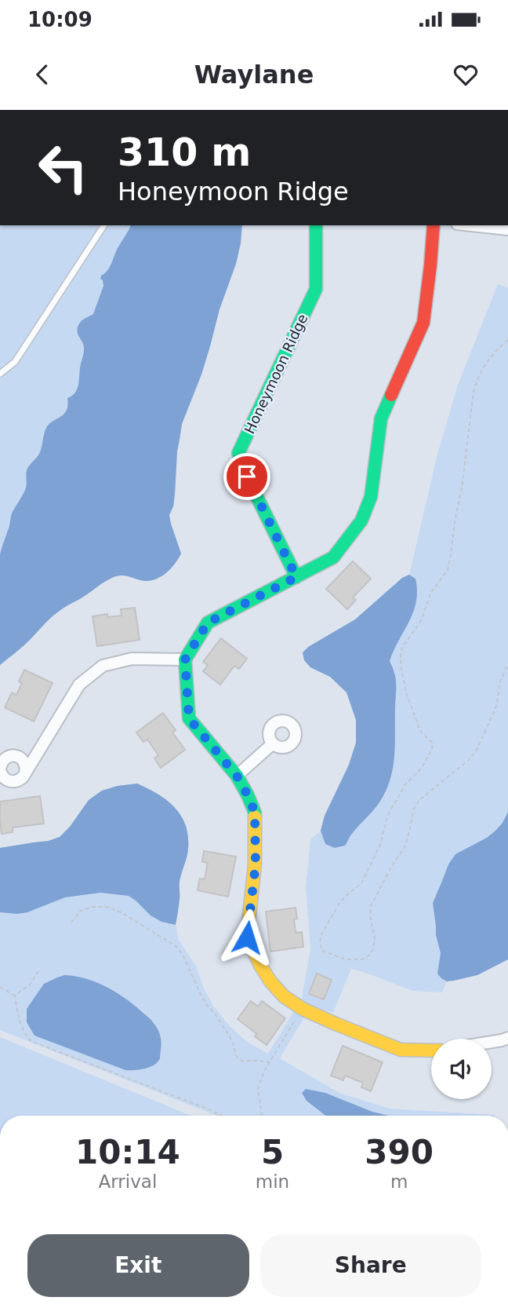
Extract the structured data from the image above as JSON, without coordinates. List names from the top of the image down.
{
  "streets": {
    "street": ["Honeymoon Ridge"]
  },
  "page": {
    "status": "10:09",
    "header": "Waylane",
    "turn": ["310 m", "Honeymoon Ridge"],
    "eta": [
      "10:14",
      "Arrival",
      "5",
      "min",
      "390",
      "m"
    ],
    "buttons": ["Exit", "Share"]
  }
}
